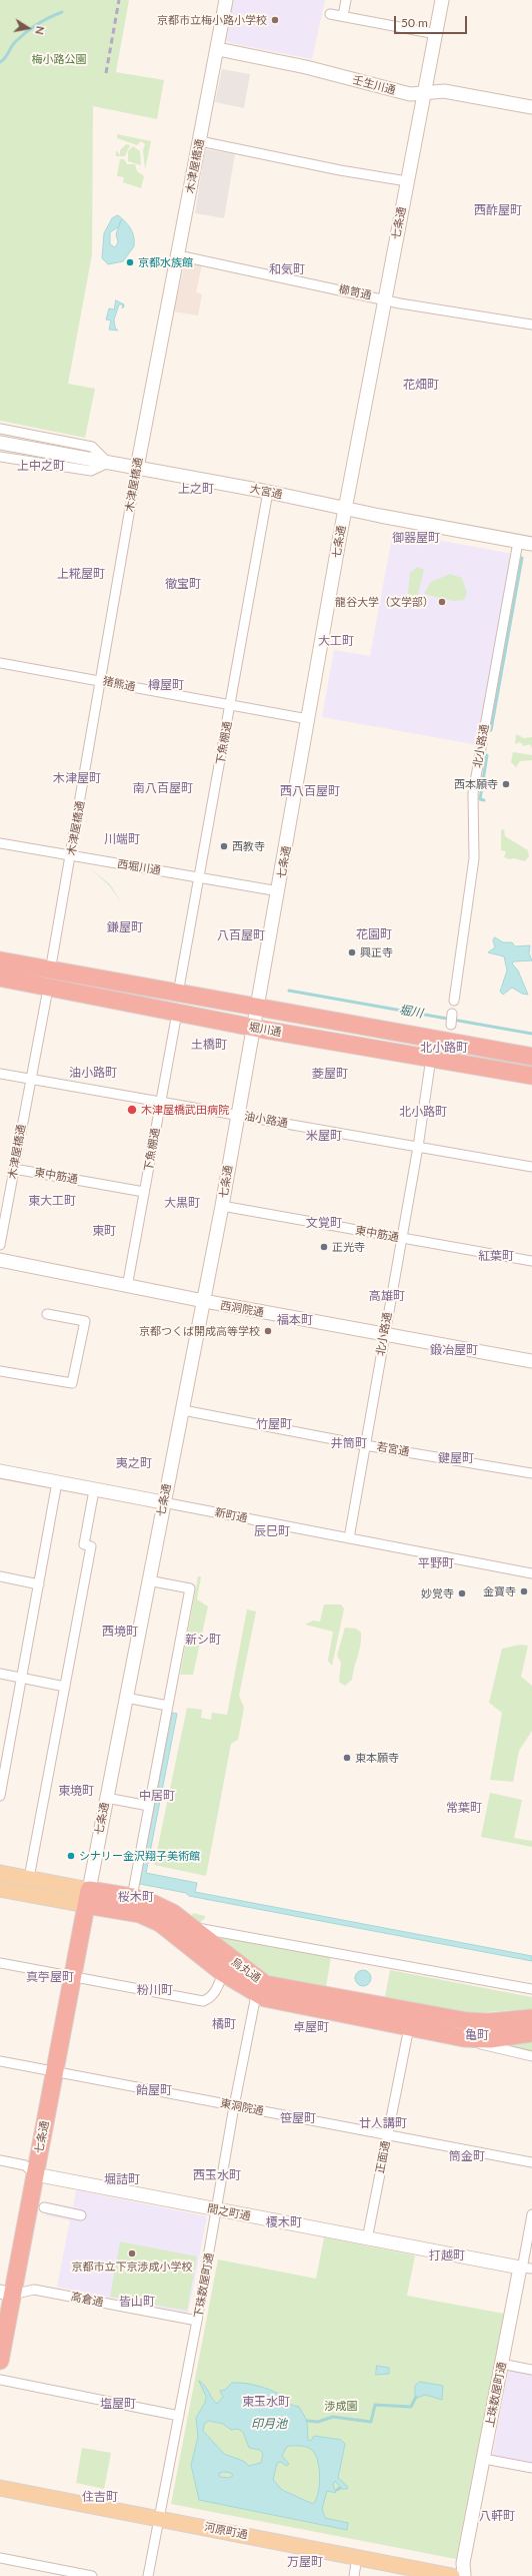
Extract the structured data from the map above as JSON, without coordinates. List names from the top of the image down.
{
  "streets": {
    "highway": ["七条通", "堀川通", "烏丸通"],
    "main road": ["河原町通"],
    "street": [
      "壬生川通",
      "木津屋橋通",
      "櫛笥通",
      "大宮通",
      "猪熊通",
      "下魚棚通",
      "北小路通",
      "西堀川通",
      "油小路通",
      "東中筋通",
      "西洞院通",
      "若宮通",
      "新町通",
      "東洞院通",
      "正面通",
      "間之町通",
      "下珠数屋町通",
      "高倉通",
      "上珠数屋町通"
    ]
  },
  "crossings": [
    ["壬生川通", "木津屋橋通"],
    ["壬生川通", "七条通"],
    ["木津屋橋通", "櫛笥通"],
    ["木津屋橋通", "大宮通"],
    ["木津屋橋通", "猪熊通"],
    ["木津屋橋通", "西堀川通"],
    ["木津屋橋通", "堀川通"],
    ["木津屋橋通", "油小路通"],
    ["木津屋橋通", "東中筋通"],
    ["七条通", "櫛笥通"],
    ["七条通", "大宮通"],
    ["七条通", "猪熊通"],
    ["七条通", "西堀川通"],
    ["七条通", "堀川通"],
    ["七条通", "油小路通"],
    ["七条通", "東中筋通"],
    ["七条通", "西洞院通"],
    ["七条通", "若宮通"],
    ["七条通", "新町通"],
    ["七条通", "烏丸通"],
    ["七条通", "東洞院通"],
    ["七条通", "間之町通"],
    ["七条通", "高倉通"],
    ["大宮通", "下魚棚通"],
    ["大宮通", "北小路通"],
    ["猪熊通", "下魚棚通"],
    ["下魚棚通", "西堀川通"],
    ["下魚棚通", "堀川通"],
    ["下魚棚通", "油小路通"],
    ["下魚棚通", "東中筋通"],
    ["下魚棚通", "西洞院通"],
    ["北小路通", "堀川通"],
    ["北小路通", "油小路通"],
    ["北小路通", "東中筋通"],
    ["北小路通", "西洞院通"],
    ["北小路通", "若宮通"],
    ["北小路通", "新町通"],
    ["烏丸通", "正面通"],
    ["烏丸通", "下珠数屋町通"],
    ["東洞院通", "正面通"],
    ["東洞院通", "下珠数屋町通"],
    ["正面通", "間之町通"],
    ["間之町通", "下珠数屋町通"],
    ["間之町通", "上珠数屋町通"],
    ["下珠数屋町通", "高倉通"],
    ["下珠数屋町通", "河原町通"]
  ],
  "districts": [
    "西酢屋町",
    "和気町",
    "花畑町",
    "上中之町",
    "上之町",
    "御器屋町",
    "上糀屋町",
    "徹宝町",
    "大工町",
    "樽屋町",
    "木津屋町",
    "南八百屋町",
    "西八百屋町",
    "川端町",
    "鎌屋町",
    "花園町",
    "八百屋町",
    "土橋町",
    "北小路町",
    "油小路町",
    "菱屋町",
    "北小路町",
    "米屋町",
    "東大工町",
    "大黒町",
    "文覚町",
    "東町",
    "紅葉町",
    "高雄町",
    "福本町",
    "鍛冶屋町",
    "竹屋町",
    "井筒町",
    "鍵屋町",
    "夷之町",
    "辰巳町",
    "平野町",
    "西境町",
    "新シ町",
    "東境町",
    "中居町",
    "常葉町",
    "桜木町",
    "真苧屋町",
    "粉川町",
    "橘町",
    "卓屋町",
    "亀町",
    "飴屋町",
    "笹屋町",
    "廿人講町",
    "筒金町",
    "西玉水町",
    "堀詰町",
    "榎木町",
    "打越町",
    "皆山町",
    "東玉水町",
    "塩屋町",
    "住吉町",
    "八軒町",
    "万屋町"
  ],
  "water": ["堀川", "印月池"],
  "parks": ["梅小路公園", "渉成園"],
  "places": [
    "京都市立梅小路小学校",
    "京都水族館",
    "龍谷大学（文学部）",
    "西本願寺",
    "西教寺",
    "興正寺",
    "木津屋橋武田病院",
    "正光寺",
    "京都つくば開成高等学校",
    "金寶寺",
    "妙覚寺",
    "東本願寺",
    "シナリー金沢翔子美術館",
    "京都市立下京渉成小学校"
  ],
  "scale_bar": "50 m",
  "north": "right"
}
